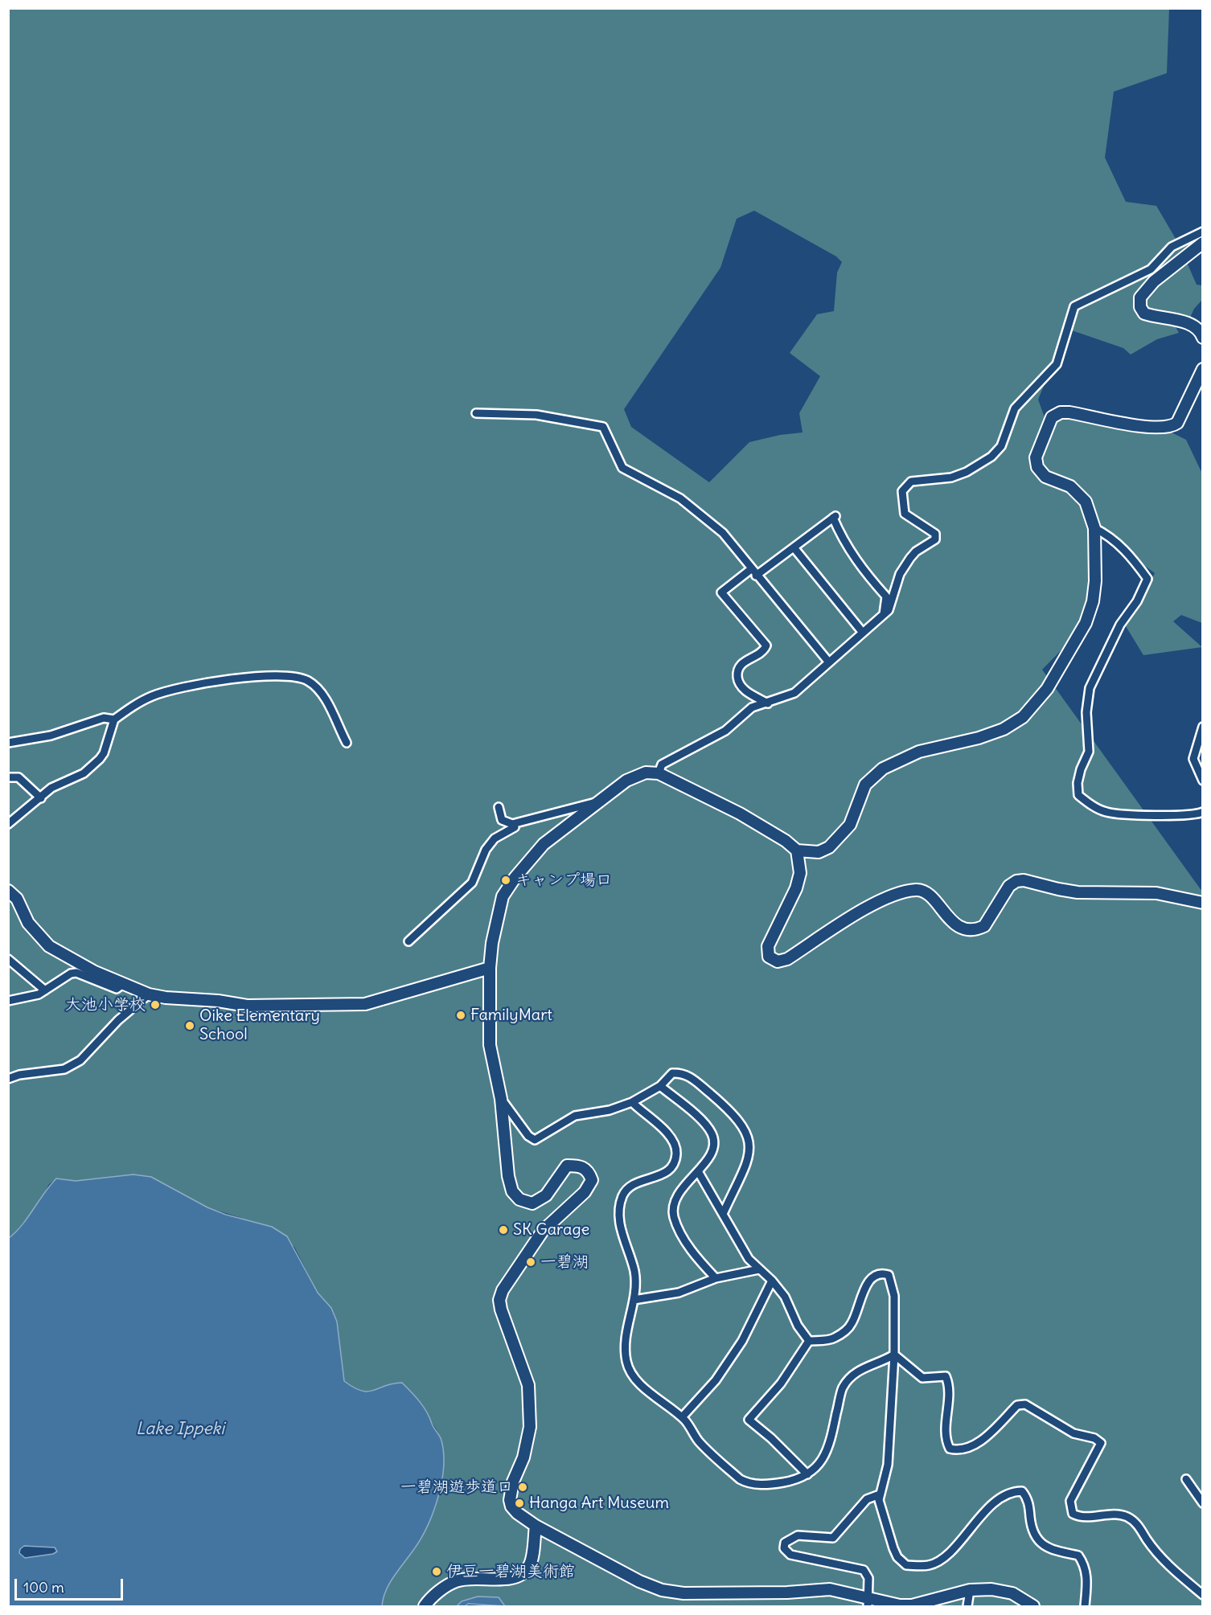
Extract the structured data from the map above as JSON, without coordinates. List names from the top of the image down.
{
  "water": ["Lake Ippeki"],
  "places": [
    "キャンプ場口",
    "大池小学校",
    "FamilyMart",
    "Oike Elementary School",
    "SK Garage",
    "一碧湖",
    "一碧湖遊歩道口",
    "Hanga Art Museum",
    "伊豆一碧湖美術館"
  ],
  "scale_bar": "100 m"
}
